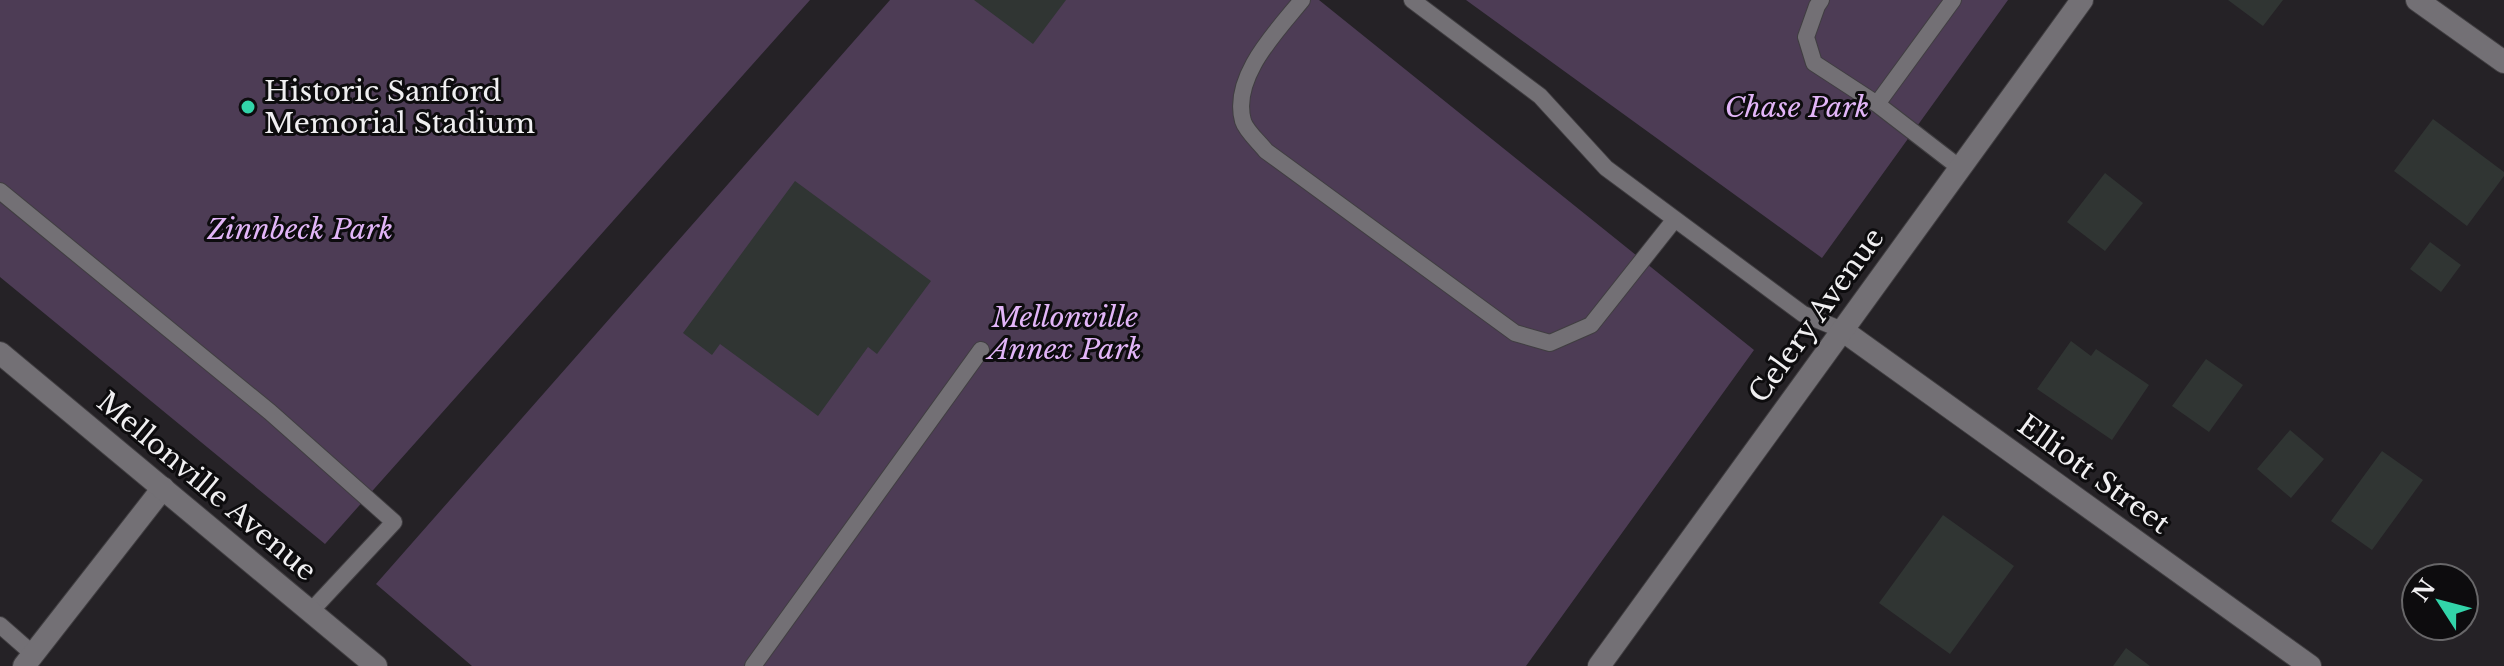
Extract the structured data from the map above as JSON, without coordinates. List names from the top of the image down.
{
  "streets": {
    "street": ["Celery Avenue", "Elliott Street", "Mellonville Avenue"]
  },
  "crossings": [
    ["Celery Avenue", "Elliott Street"]
  ],
  "parks": ["Chase Park", "Zinnbeck Park", "Mellonville Annex Park"],
  "places": ["Historic Sanford Memorial Stadium"],
  "north": "top left"
}
